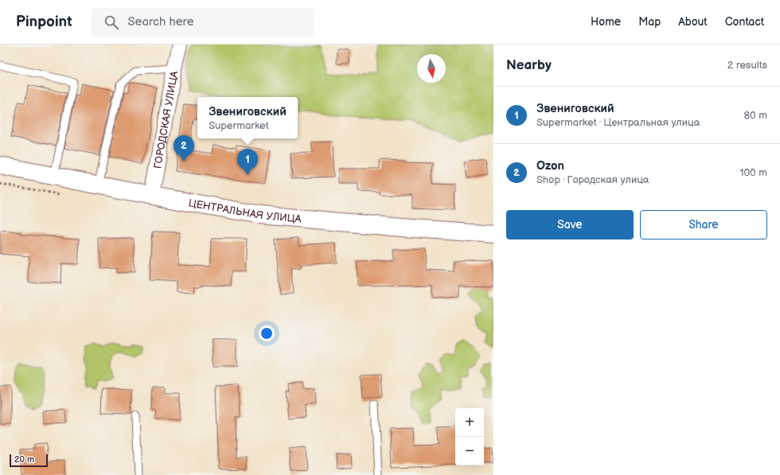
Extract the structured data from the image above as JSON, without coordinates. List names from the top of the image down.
{
  "streets": {
    "street": ["ГОРОДСКАЯ УЛИЦА", "ЦЕНТРАЛЬНАЯ УЛИЦА"]
  },
  "crossings": [
    ["ГОРОДСКАЯ УЛИЦА", "ЦЕНТРАЛЬНАЯ УЛИЦА"]
  ],
  "scale_bar": "20 m",
  "north": "bottom",
  "page": {
    "header": "Pinpoint",
    "search": "Search here",
    "nav": [
      "Home",
      "Map",
      "About",
      "Contact"
    ],
    "heading": ["Nearby", "2 results"],
    "list": [
      {
        "mark": "1",
        "name": "Звениговский",
        "note": "Supermarket · Центральная улица",
        "value": "80 m"
      },
      {
        "mark": "2",
        "name": "Ozon",
        "note": "Shop · Городская улица",
        "value": "100 m"
      }
    ],
    "popup": ["Звениговский", "Supermarket"],
    "pins": ["2", "1"],
    "buttons": ["Save", "Share"],
    "map_buttons": ["+", "−"],
    "scale": "20 m"
  }
}
